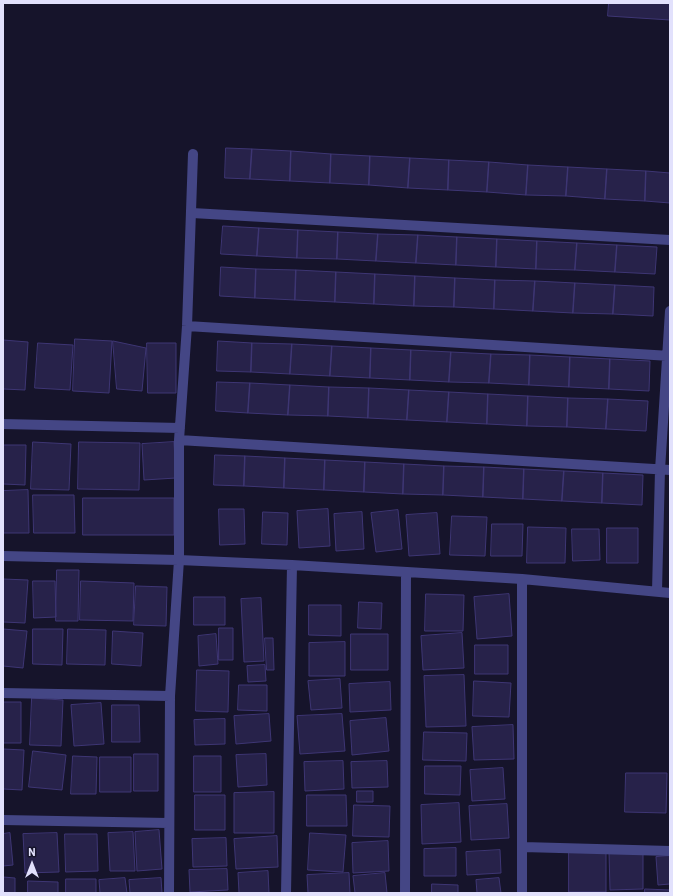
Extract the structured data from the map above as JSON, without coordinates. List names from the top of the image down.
{
  "north": "top"
}
